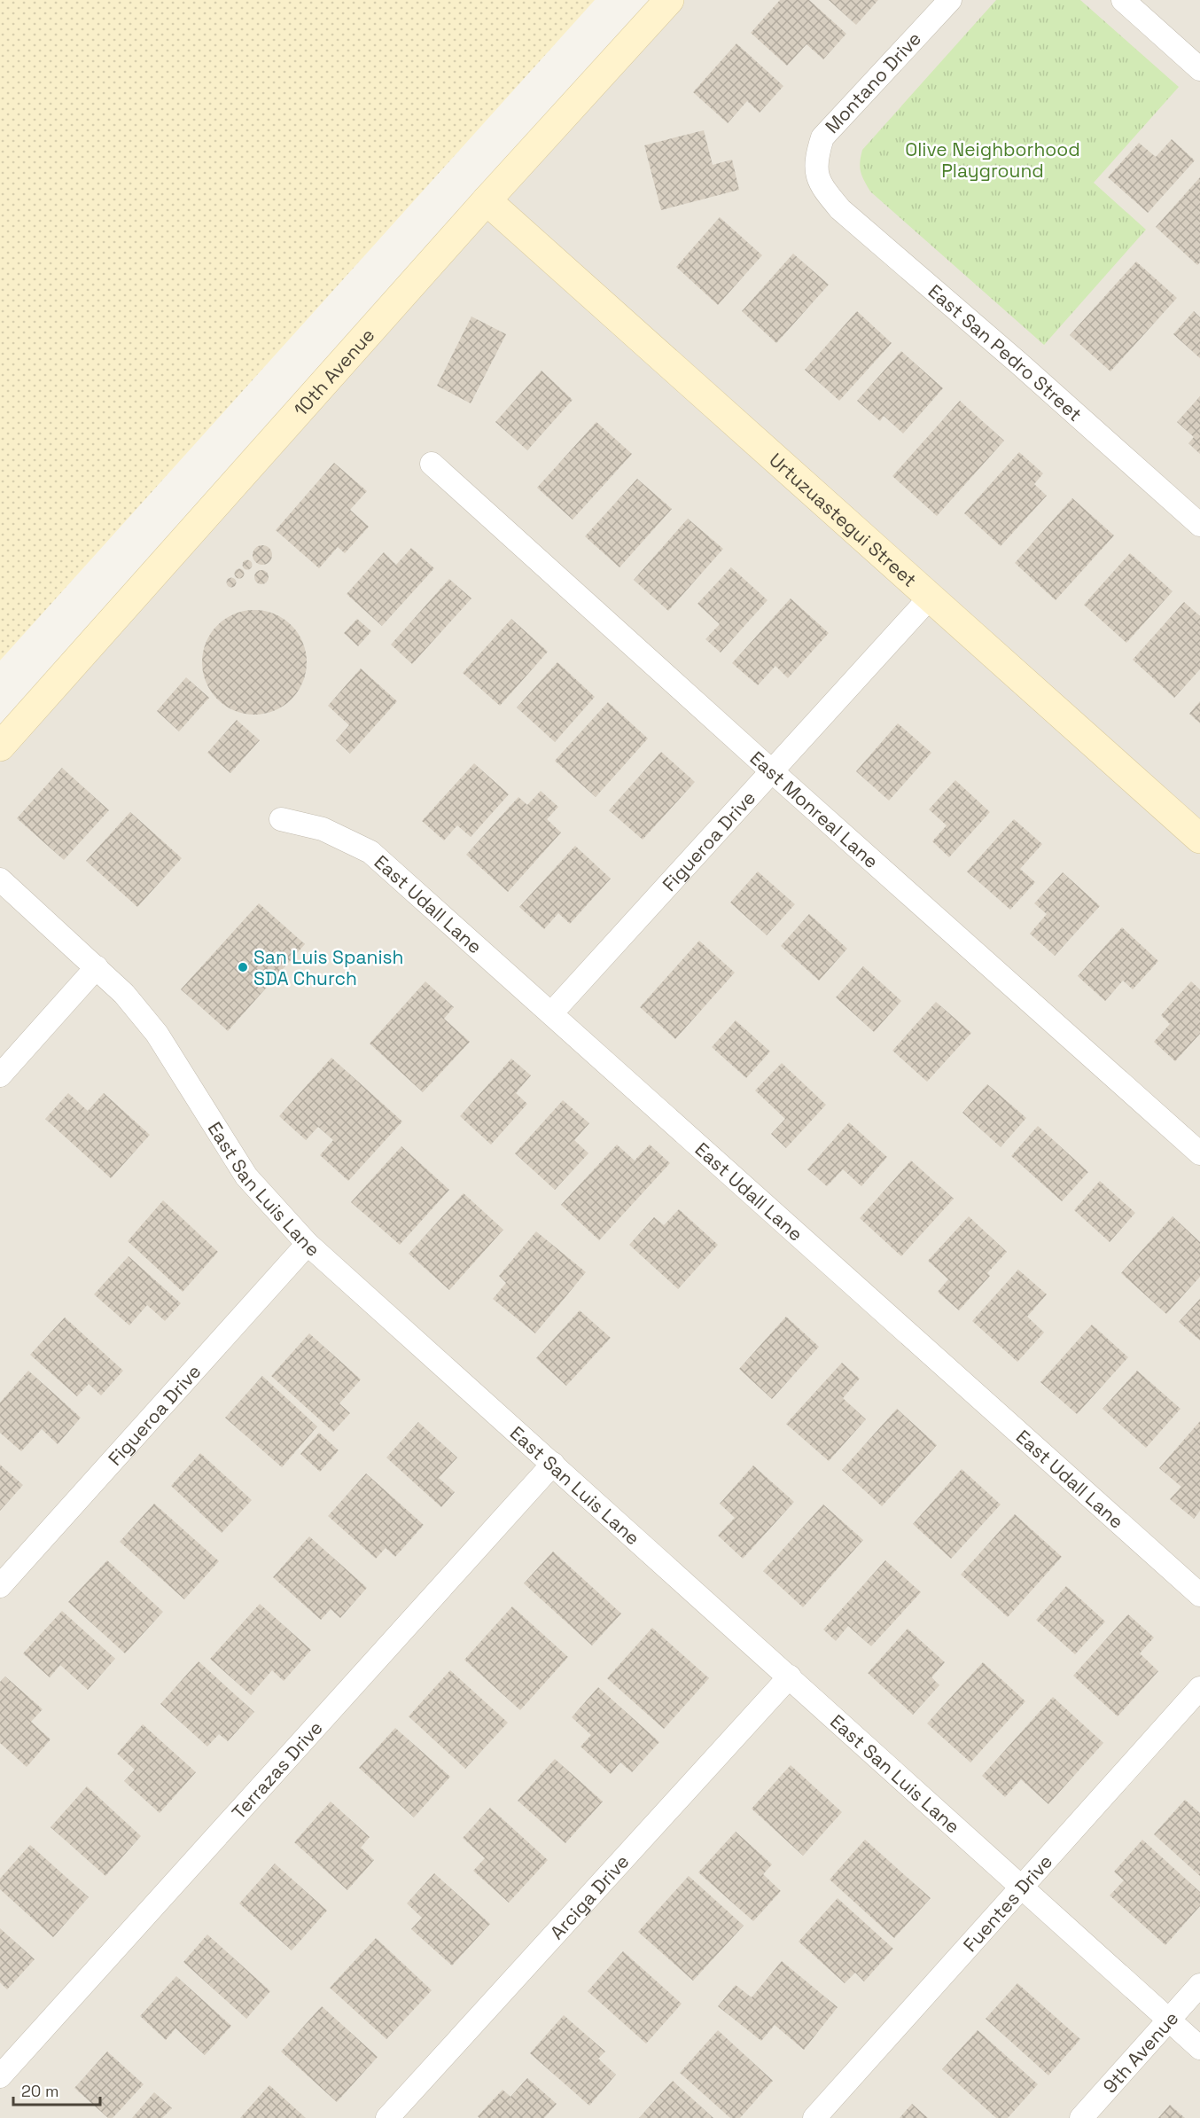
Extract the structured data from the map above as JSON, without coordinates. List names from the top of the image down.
{
  "streets": {
    "main road": ["10th Avenue", "Urtuzuastegui Street"],
    "street": [
      "Montano Drive",
      "East San Pedro Street",
      "East Monreal Lane",
      "Figueroa Drive",
      "East Udall Lane",
      "East San Luis Lane",
      "Terrazas Drive",
      "Arciga Drive",
      "Fuentes Drive",
      "9th Avenue"
    ]
  },
  "crossings": [
    ["Montano Drive", "East San Pedro Street"],
    ["10th Avenue", "Urtuzuastegui Street"],
    ["Urtuzuastegui Street", "Figueroa Drive"],
    ["East Monreal Lane", "Figueroa Drive"],
    ["Figueroa Drive", "East Udall Lane"],
    ["Figueroa Drive", "East San Luis Lane"],
    ["East San Luis Lane", "Terrazas Drive"],
    ["East San Luis Lane", "Arciga Drive"],
    ["East San Luis Lane", "Fuentes Drive"],
    ["East San Luis Lane", "9th Avenue"]
  ],
  "parks": ["Olive Neighborhood Playground"],
  "places": ["San Luis Spanish SDA Church"],
  "scale_bar": "20 m"
}
